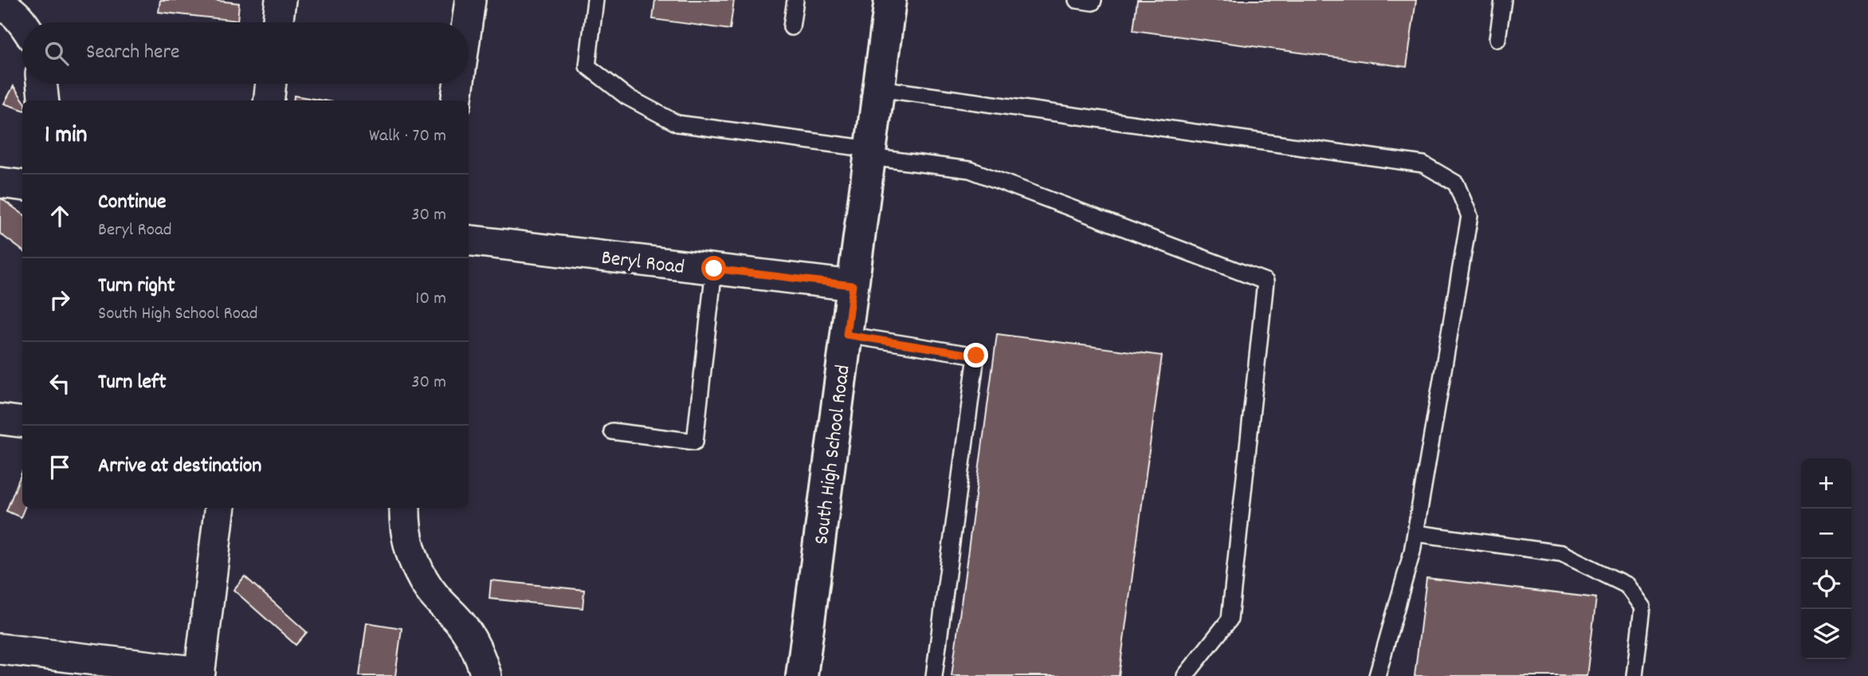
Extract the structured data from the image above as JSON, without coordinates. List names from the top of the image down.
{
  "streets": {
    "street": ["Beryl Road", "South High School Road"]
  },
  "crossings": [
    ["Beryl Road", "South High School Road"]
  ],
  "page": {
    "search": "Search here",
    "heading": ["1 min", "Walk · 70 m"],
    "list": [
      ["Continue", "Beryl Road", "30 m"],
      ["Turn right", "South High School Road", "10 m"],
      ["Turn left", "30 m"],
      "Arrive at destination"
    ],
    "map_buttons": ["+", "−"]
  }
}
